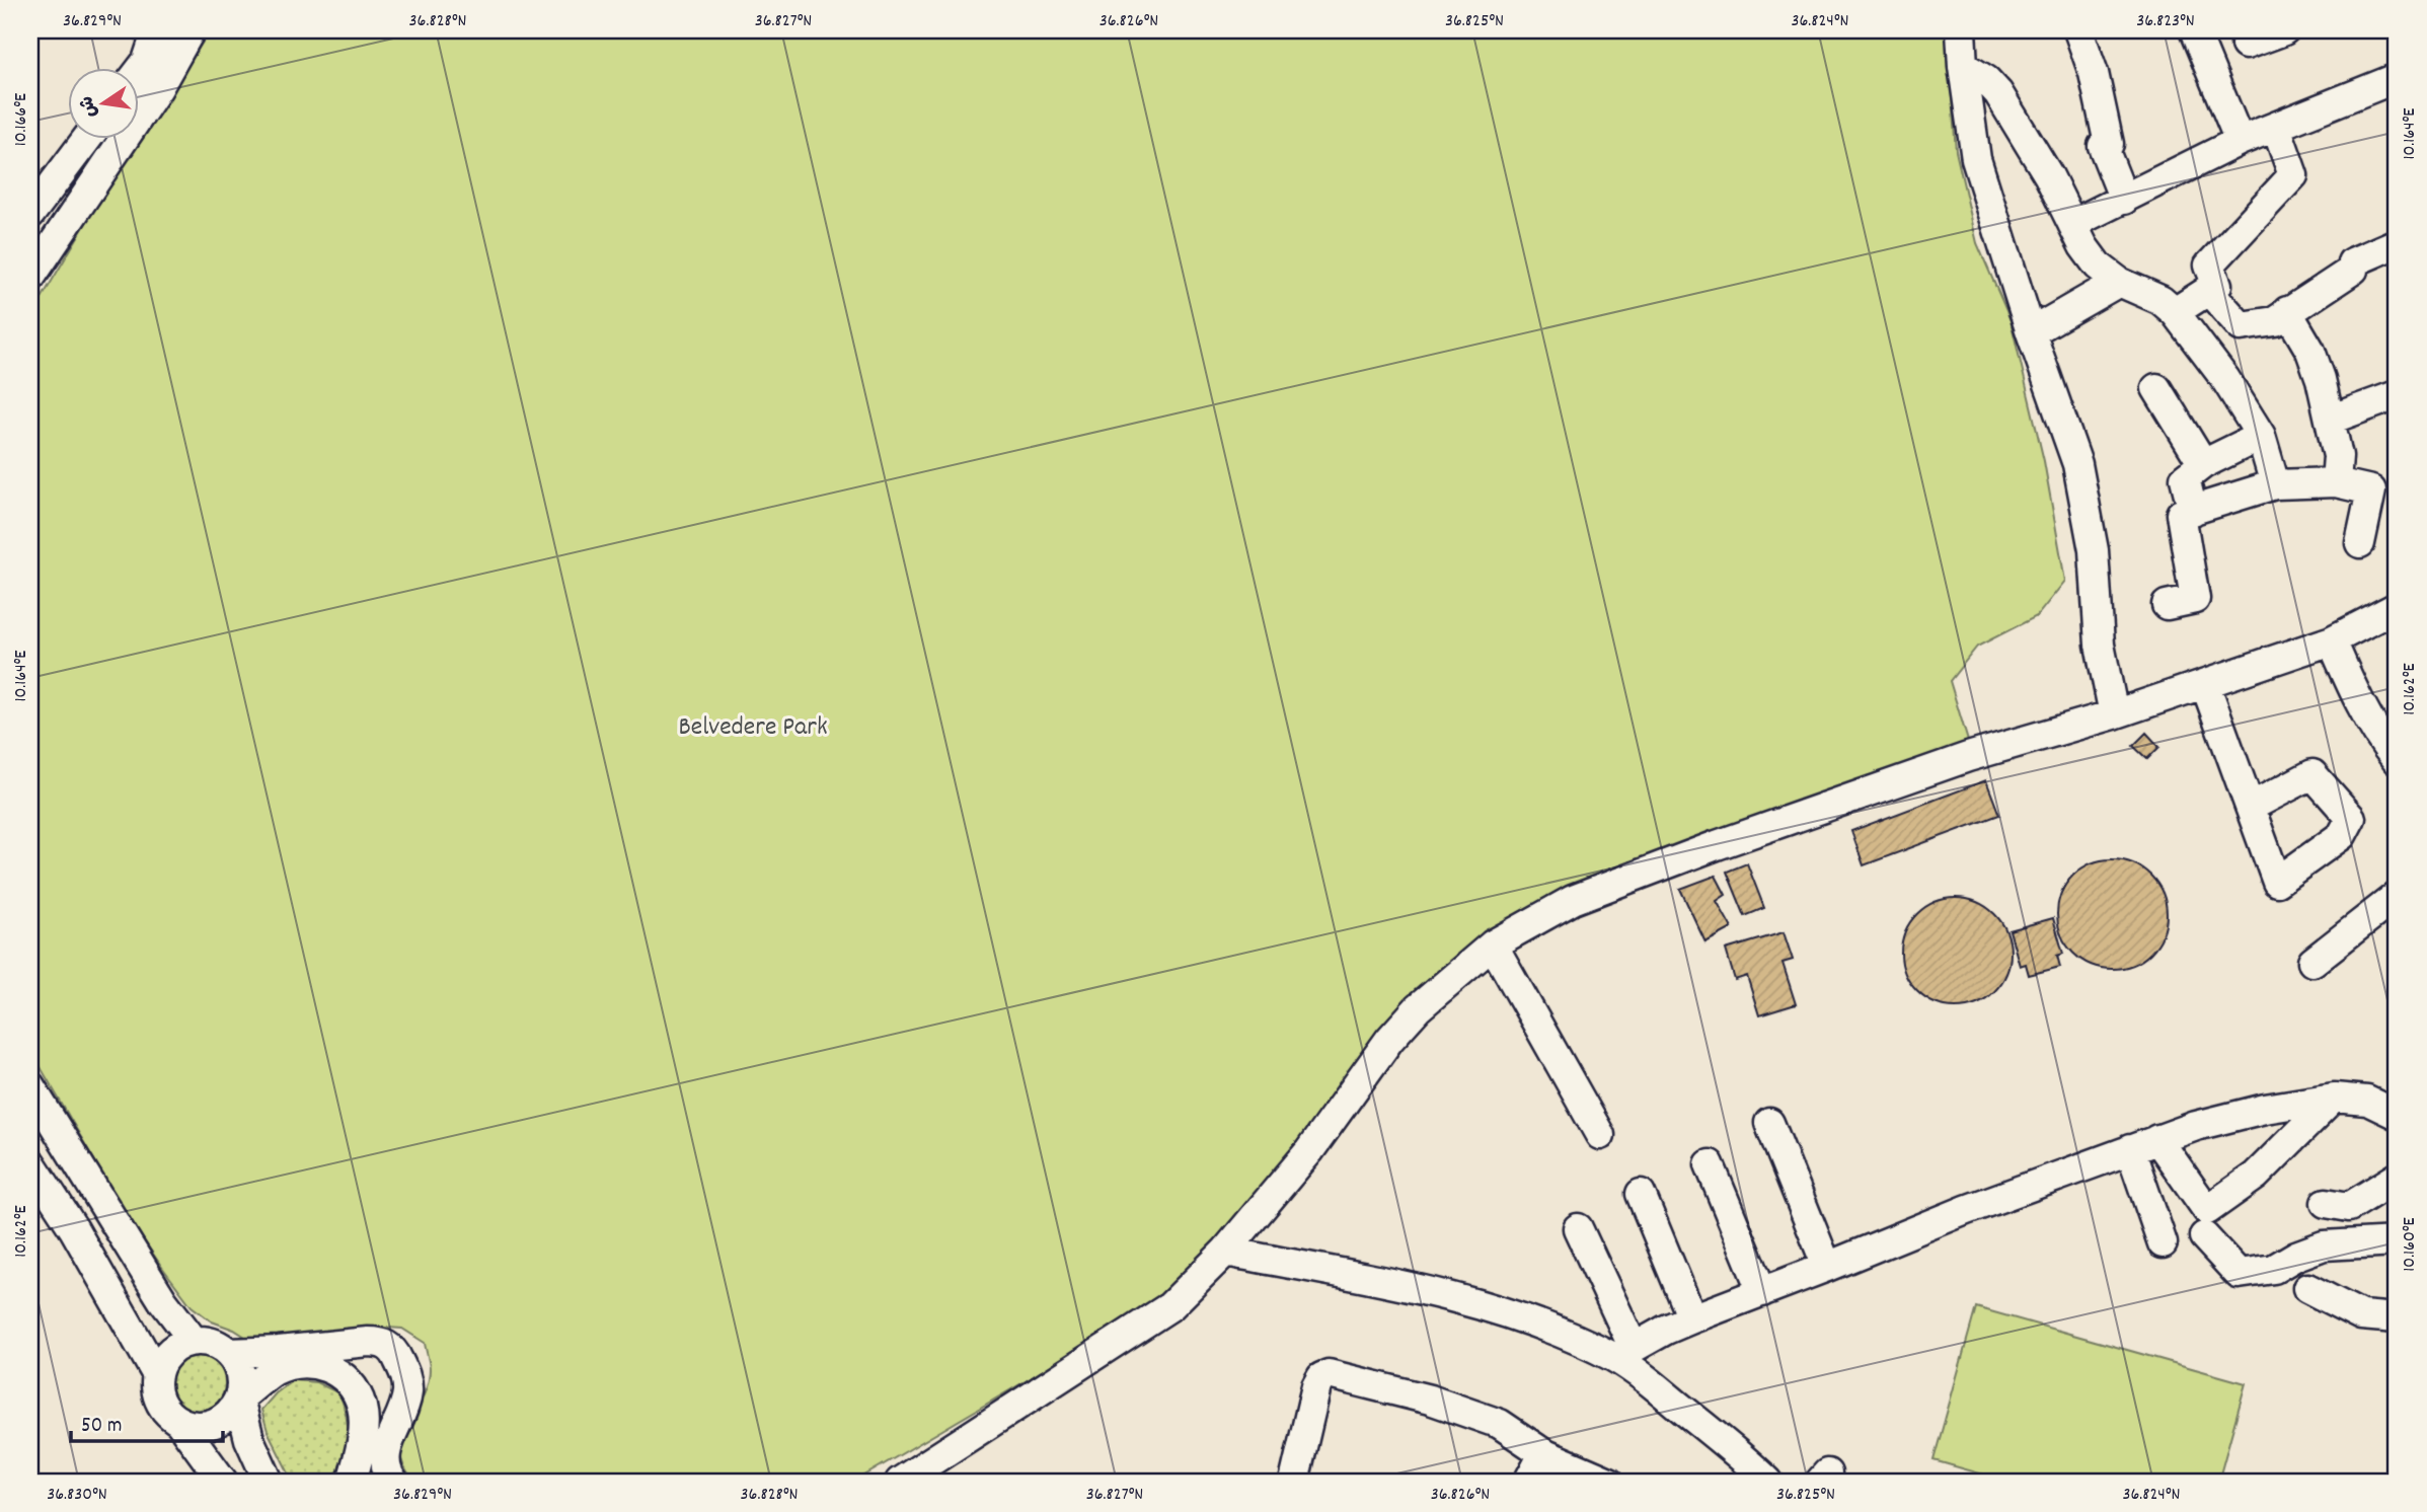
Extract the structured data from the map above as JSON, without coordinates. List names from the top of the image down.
{
  "parks": ["Belvedere Park"],
  "scale_bar": "50 m",
  "north": "left",
  "coordinates": [
    "36.829°N",
    "36.828°N",
    "36.827°N",
    "36.826°N",
    "36.825°N",
    "36.824°N",
    "36.823°N",
    "10.166°E",
    "10.164°E",
    "10.162°E",
    "10.160°E",
    "36.830°N"
  ]
}
